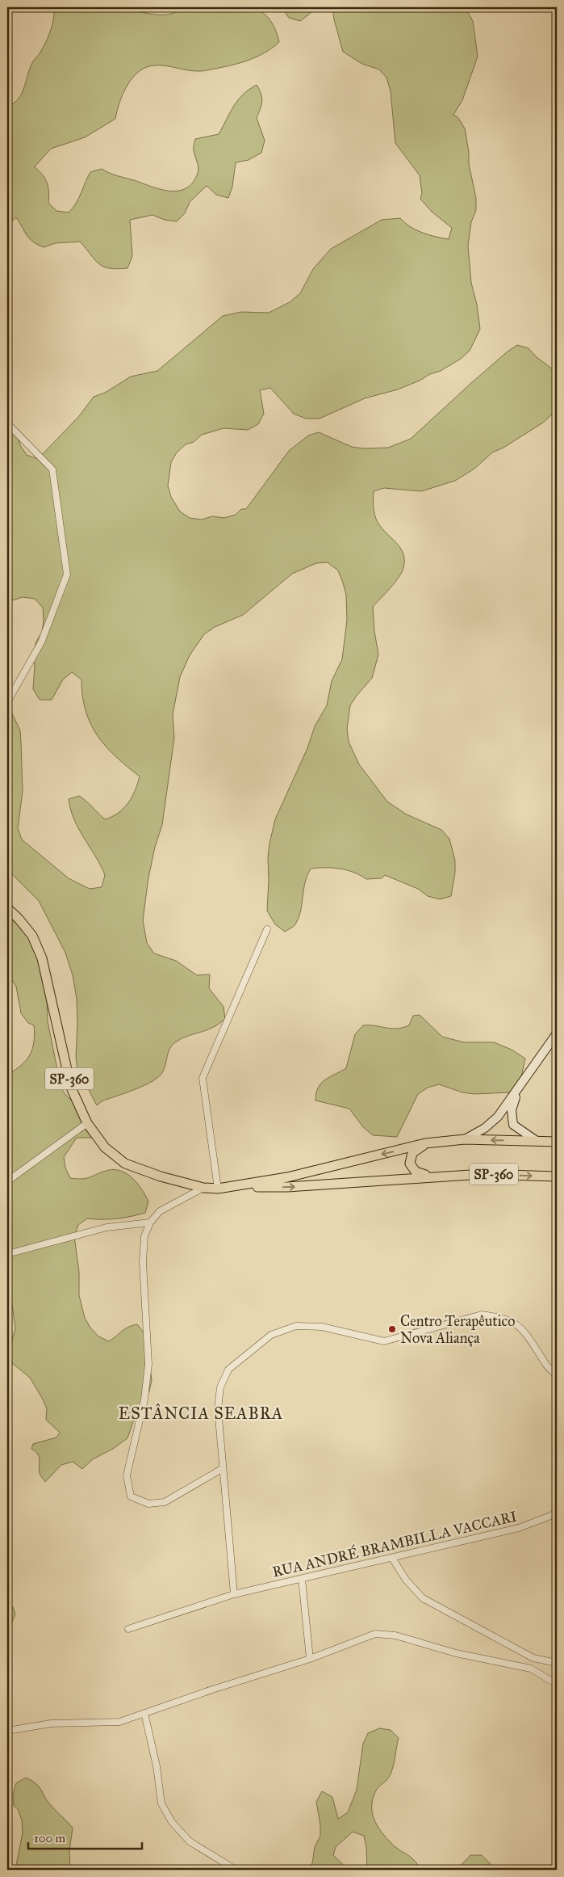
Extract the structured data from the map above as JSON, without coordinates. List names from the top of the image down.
{
  "streets": {
    "main road": ["SP-360"],
    "street": ["RUA ANDRÉ BRAMBILLA VACCARI"]
  },
  "districts": ["ESTÂNCIA SEABRA"],
  "places": ["Centro Terapêutico Nova Aliança"],
  "scale_bar": "100 m"
}
